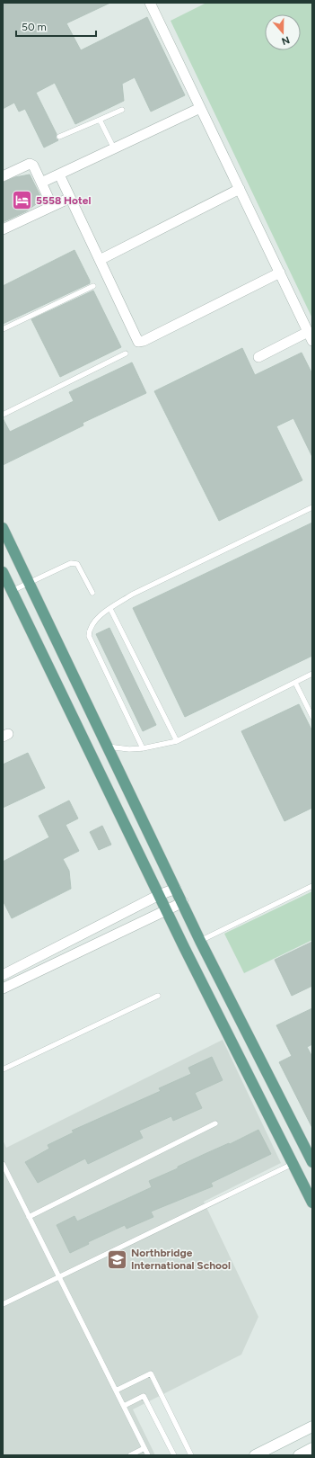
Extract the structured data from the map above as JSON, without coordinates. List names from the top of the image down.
{
  "places": {
    "hotel": ["5558 Hotel"],
    "school or university": ["Northbridge International School"]
  },
  "scale_bar": "50 m",
  "north": "bottom"
}
